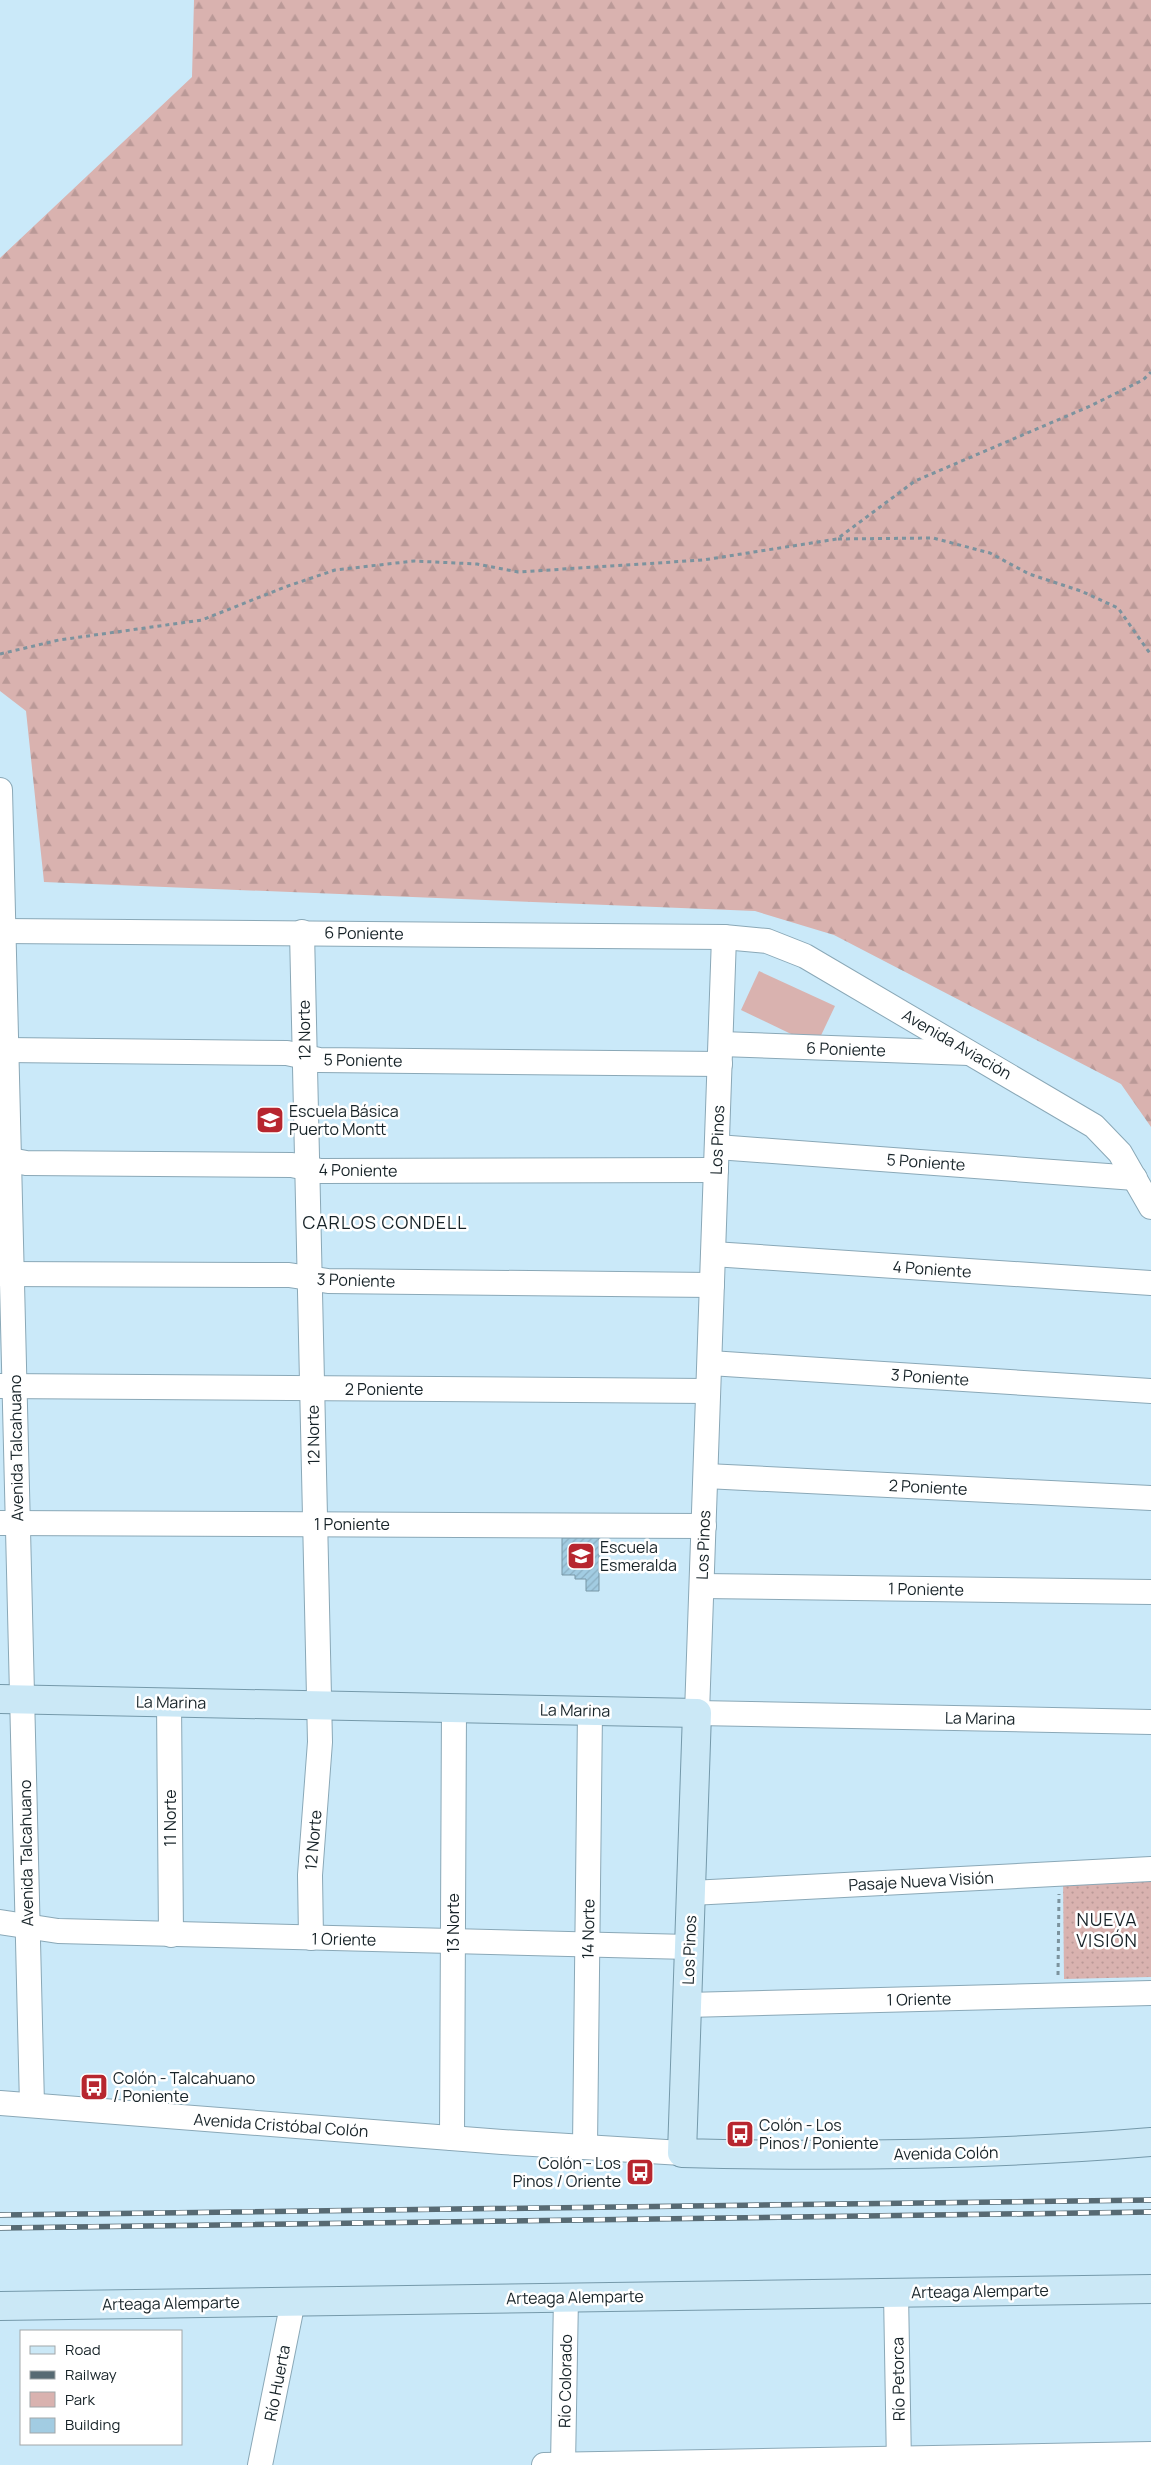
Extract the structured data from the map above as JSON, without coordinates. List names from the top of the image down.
{
  "streets": {
    "main road": [
      "Los Pinos",
      "La Marina",
      "Avenida Colón",
      "Arteaga Alemparte"
    ],
    "street": [
      "6 Poniente",
      "12 Norte",
      "Avenida Aviación",
      "5 Poniente",
      "4 Poniente",
      "3 Poniente",
      "2 Poniente",
      "Avenida Talcahuano",
      "1 Poniente",
      "11 Norte",
      "Pasaje Nueva Visión",
      "13 Norte",
      "14 Norte",
      "1 Oriente",
      "Avenida Cristóbal Colón",
      "Río Petorca",
      "Río Colorado",
      "Río Huerta"
    ]
  },
  "crossings": [
    ["6 Poniente", "12 Norte"],
    ["6 Poniente", "Avenida Aviación"],
    ["6 Poniente", "5 Poniente"],
    ["6 Poniente", "Los Pinos"],
    ["6 Poniente", "Avenida Talcahuano"],
    ["12 Norte", "5 Poniente"],
    ["12 Norte", "4 Poniente"],
    ["12 Norte", "3 Poniente"],
    ["12 Norte", "2 Poniente"],
    ["12 Norte", "1 Poniente"],
    ["12 Norte", "La Marina"],
    ["12 Norte", "1 Oriente"],
    ["Avenida Aviación", "5 Poniente"],
    ["Avenida Aviación", "Los Pinos"],
    ["5 Poniente", "Los Pinos"],
    ["5 Poniente", "4 Poniente"],
    ["5 Poniente", "Avenida Talcahuano"],
    ["Los Pinos", "4 Poniente"],
    ["Los Pinos", "3 Poniente"],
    ["Los Pinos", "2 Poniente"],
    ["Los Pinos", "1 Poniente"],
    ["Los Pinos", "La Marina"],
    ["Los Pinos", "Pasaje Nueva Visión"],
    ["Los Pinos", "1 Oriente"],
    ["Los Pinos", "Avenida Colón"],
    ["4 Poniente", "Avenida Talcahuano"],
    ["3 Poniente", "Avenida Talcahuano"],
    ["2 Poniente", "Avenida Talcahuano"],
    ["Avenida Talcahuano", "1 Poniente"],
    ["Avenida Talcahuano", "La Marina"],
    ["Avenida Talcahuano", "1 Oriente"],
    ["Avenida Talcahuano", "Avenida Cristóbal Colón"],
    ["La Marina", "11 Norte"],
    ["La Marina", "13 Norte"],
    ["La Marina", "14 Norte"],
    ["11 Norte", "1 Oriente"],
    ["13 Norte", "1 Oriente"],
    ["13 Norte", "Avenida Cristóbal Colón"],
    ["14 Norte", "1 Oriente"],
    ["14 Norte", "Avenida Colón"],
    ["Avenida Cristóbal Colón", "Avenida Colón"],
    ["Arteaga Alemparte", "Río Petorca"],
    ["Arteaga Alemparte", "Río Colorado"],
    ["Arteaga Alemparte", "Río Huerta"]
  ],
  "districts": ["CARLOS CONDELL", "NUEVA VISIÓN"],
  "places": {
    "school or university": ["Escuela Básica Puerto Montt", "Escuela Esmeralda"],
    "bus stop": ["Colón - Talcahuano / Poniente", "Colón - Los Pinos / Poniente", "Colón - Los Pinos / Oriente"]
  },
  "legend": [
    "Road",
    "Railway",
    "Park",
    "Building"
  ]
}
